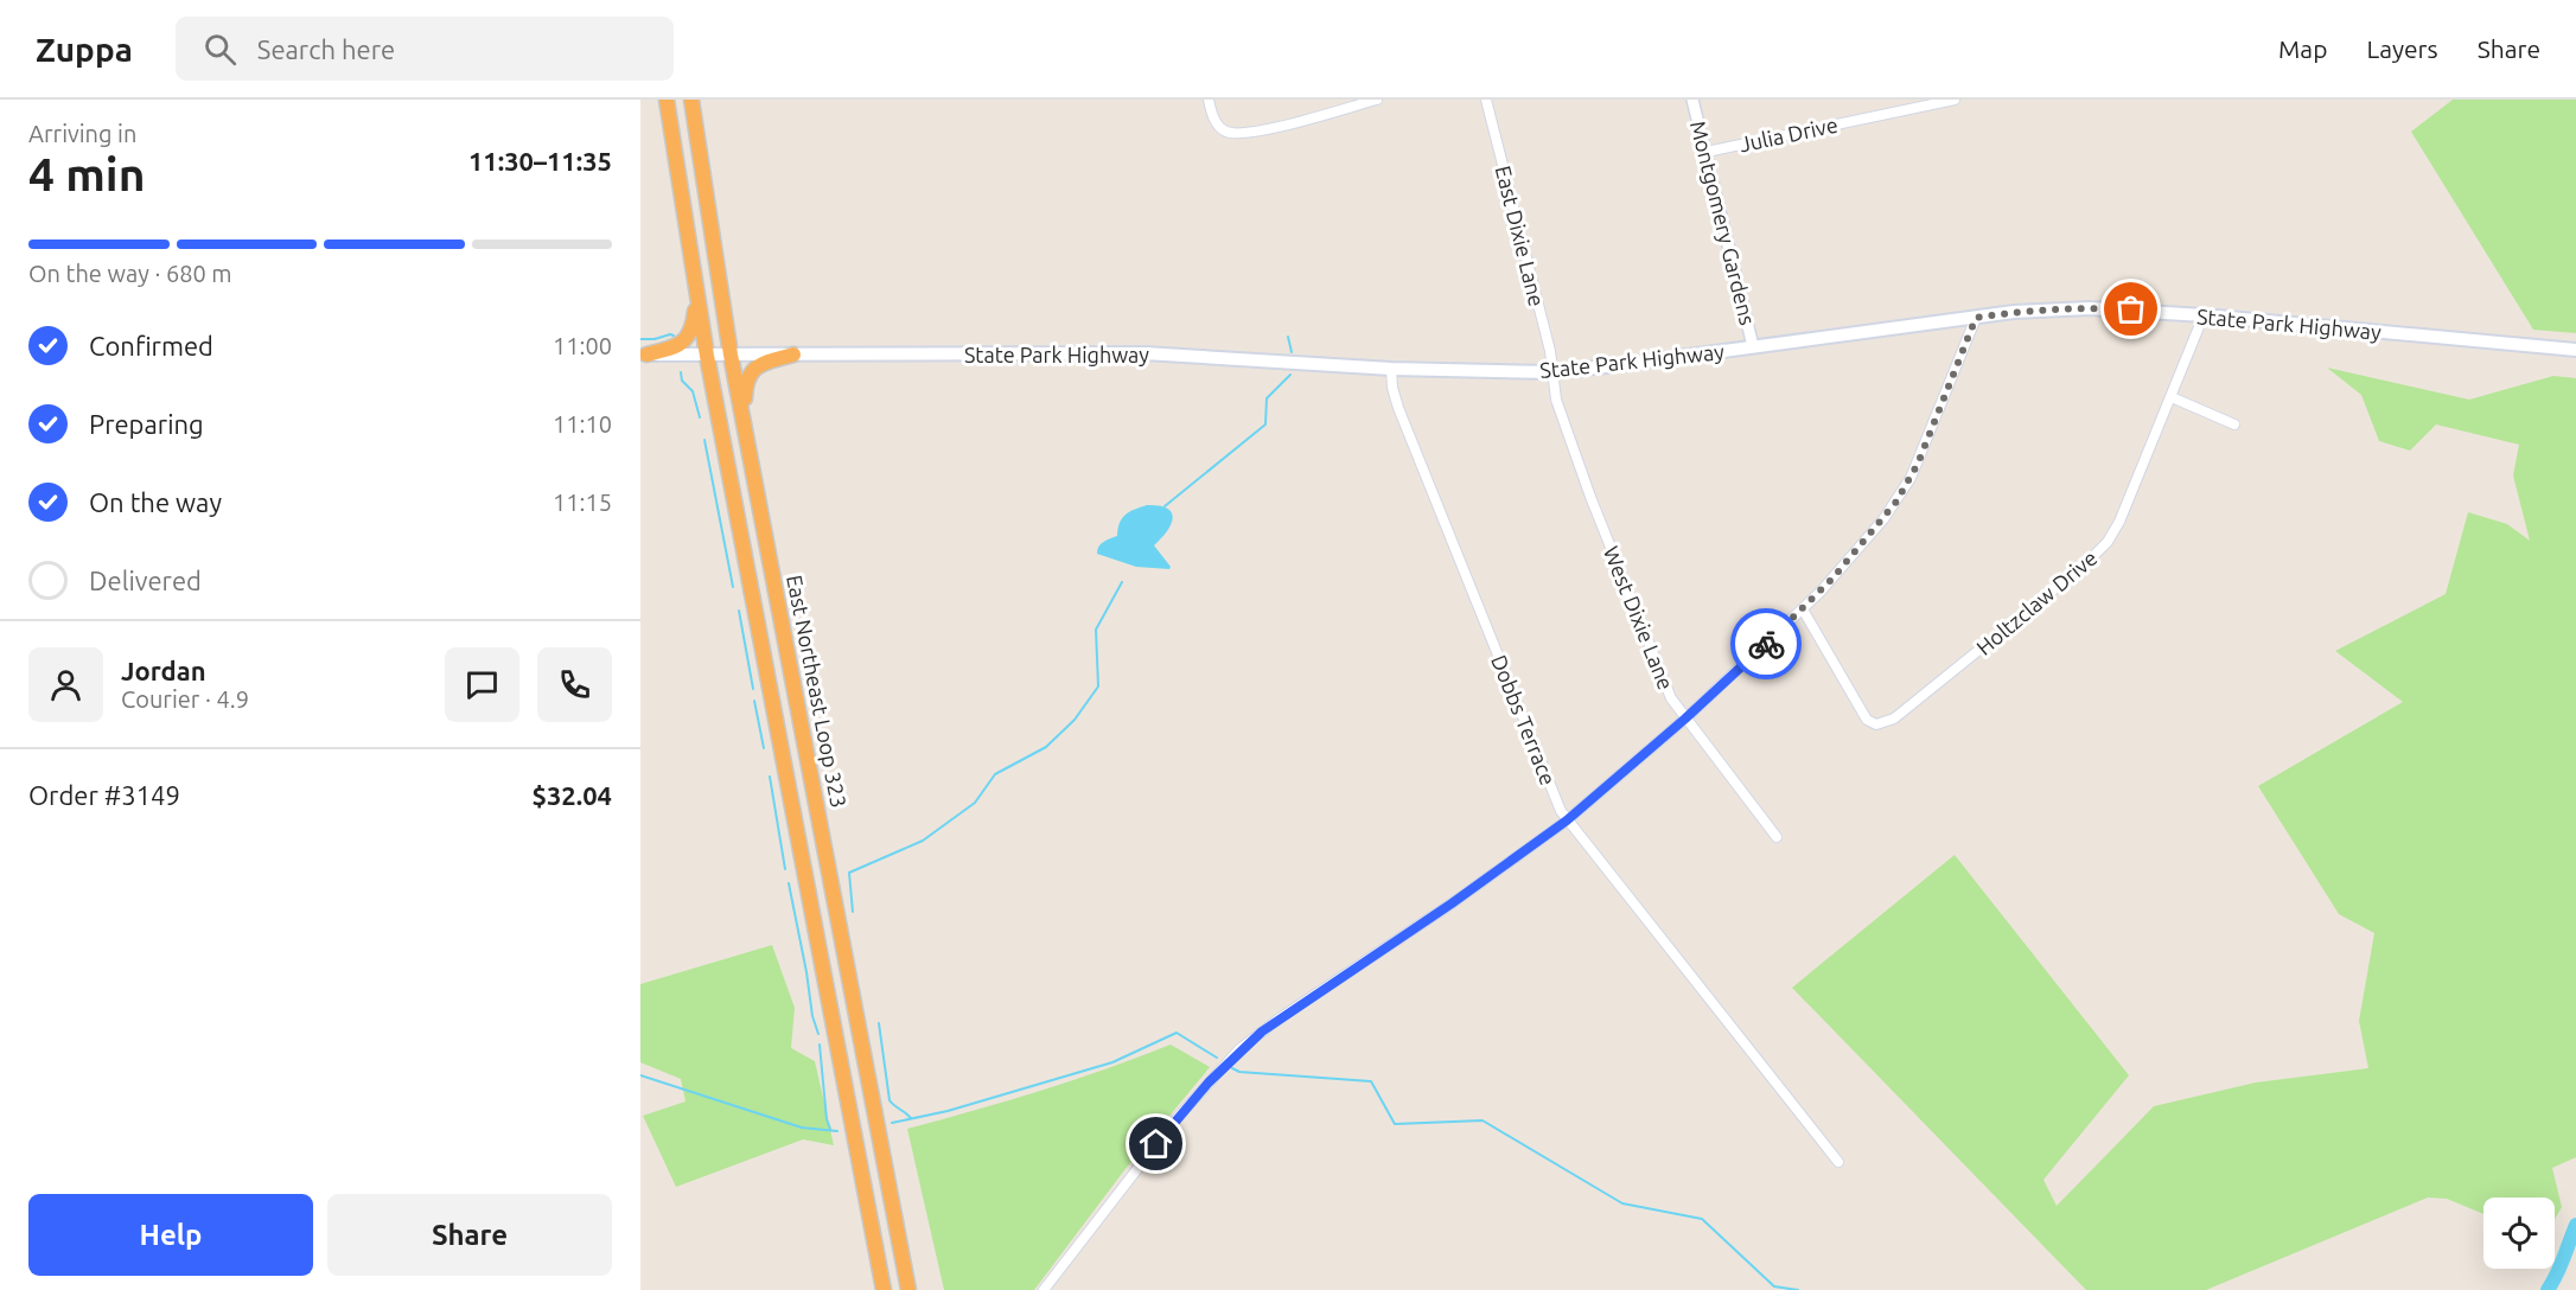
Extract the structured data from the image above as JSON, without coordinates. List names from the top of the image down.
{
  "streets": {
    "highway": ["East Northeast Loop 323"],
    "main road": ["State Park Highway"],
    "street": [
      "Julia Drive",
      "Montgomery Gardens",
      "East Dixie Lane",
      "Holtzclaw Drive",
      "West Dixie Lane",
      "Dobbs Terrace"
    ]
  },
  "crossings": [
    ["Julia Drive", "Montgomery Gardens"],
    ["Montgomery Gardens", "State Park Highway"],
    ["East Dixie Lane", "State Park Highway"],
    ["East Dixie Lane", "West Dixie Lane"],
    ["State Park Highway", "Holtzclaw Drive"],
    ["State Park Highway", "West Dixie Lane"],
    ["State Park Highway", "East Northeast Loop 323"],
    ["State Park Highway", "Dobbs Terrace"]
  ],
  "page": {
    "header": "Zuppa",
    "search": "Search here",
    "nav": ["Map", "Layers", "Share"],
    "heading": ["4 min", "Arriving in", "11:30–11:35"],
    "panel": [
      "Jordan",
      "Courier · 4.9",
      "Order #3149",
      "$32.04"
    ],
    "bar": "On the way · 680 m",
    "list": [
      ["Confirmed", "11:00"],
      ["Preparing", "11:10"],
      ["On the way", "11:15"],
      "Delivered"
    ],
    "buttons": ["Help", "Share"]
  }
}
